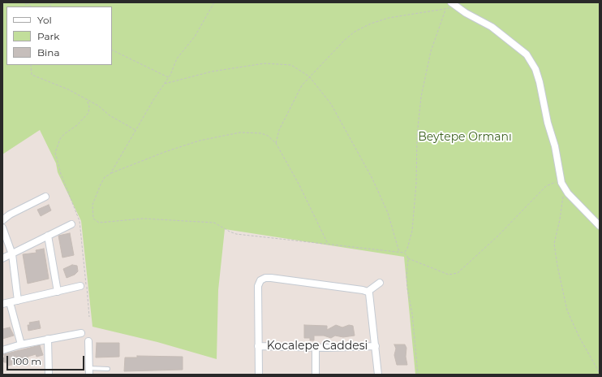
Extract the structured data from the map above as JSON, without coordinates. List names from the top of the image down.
{
  "streets": {
    "street": ["Kocalepe Caddesi"]
  },
  "parks": ["Beytepe Ormanı"],
  "legend": ["Yol", "Park", "Bina"],
  "scale_bar": "100 m"
}
